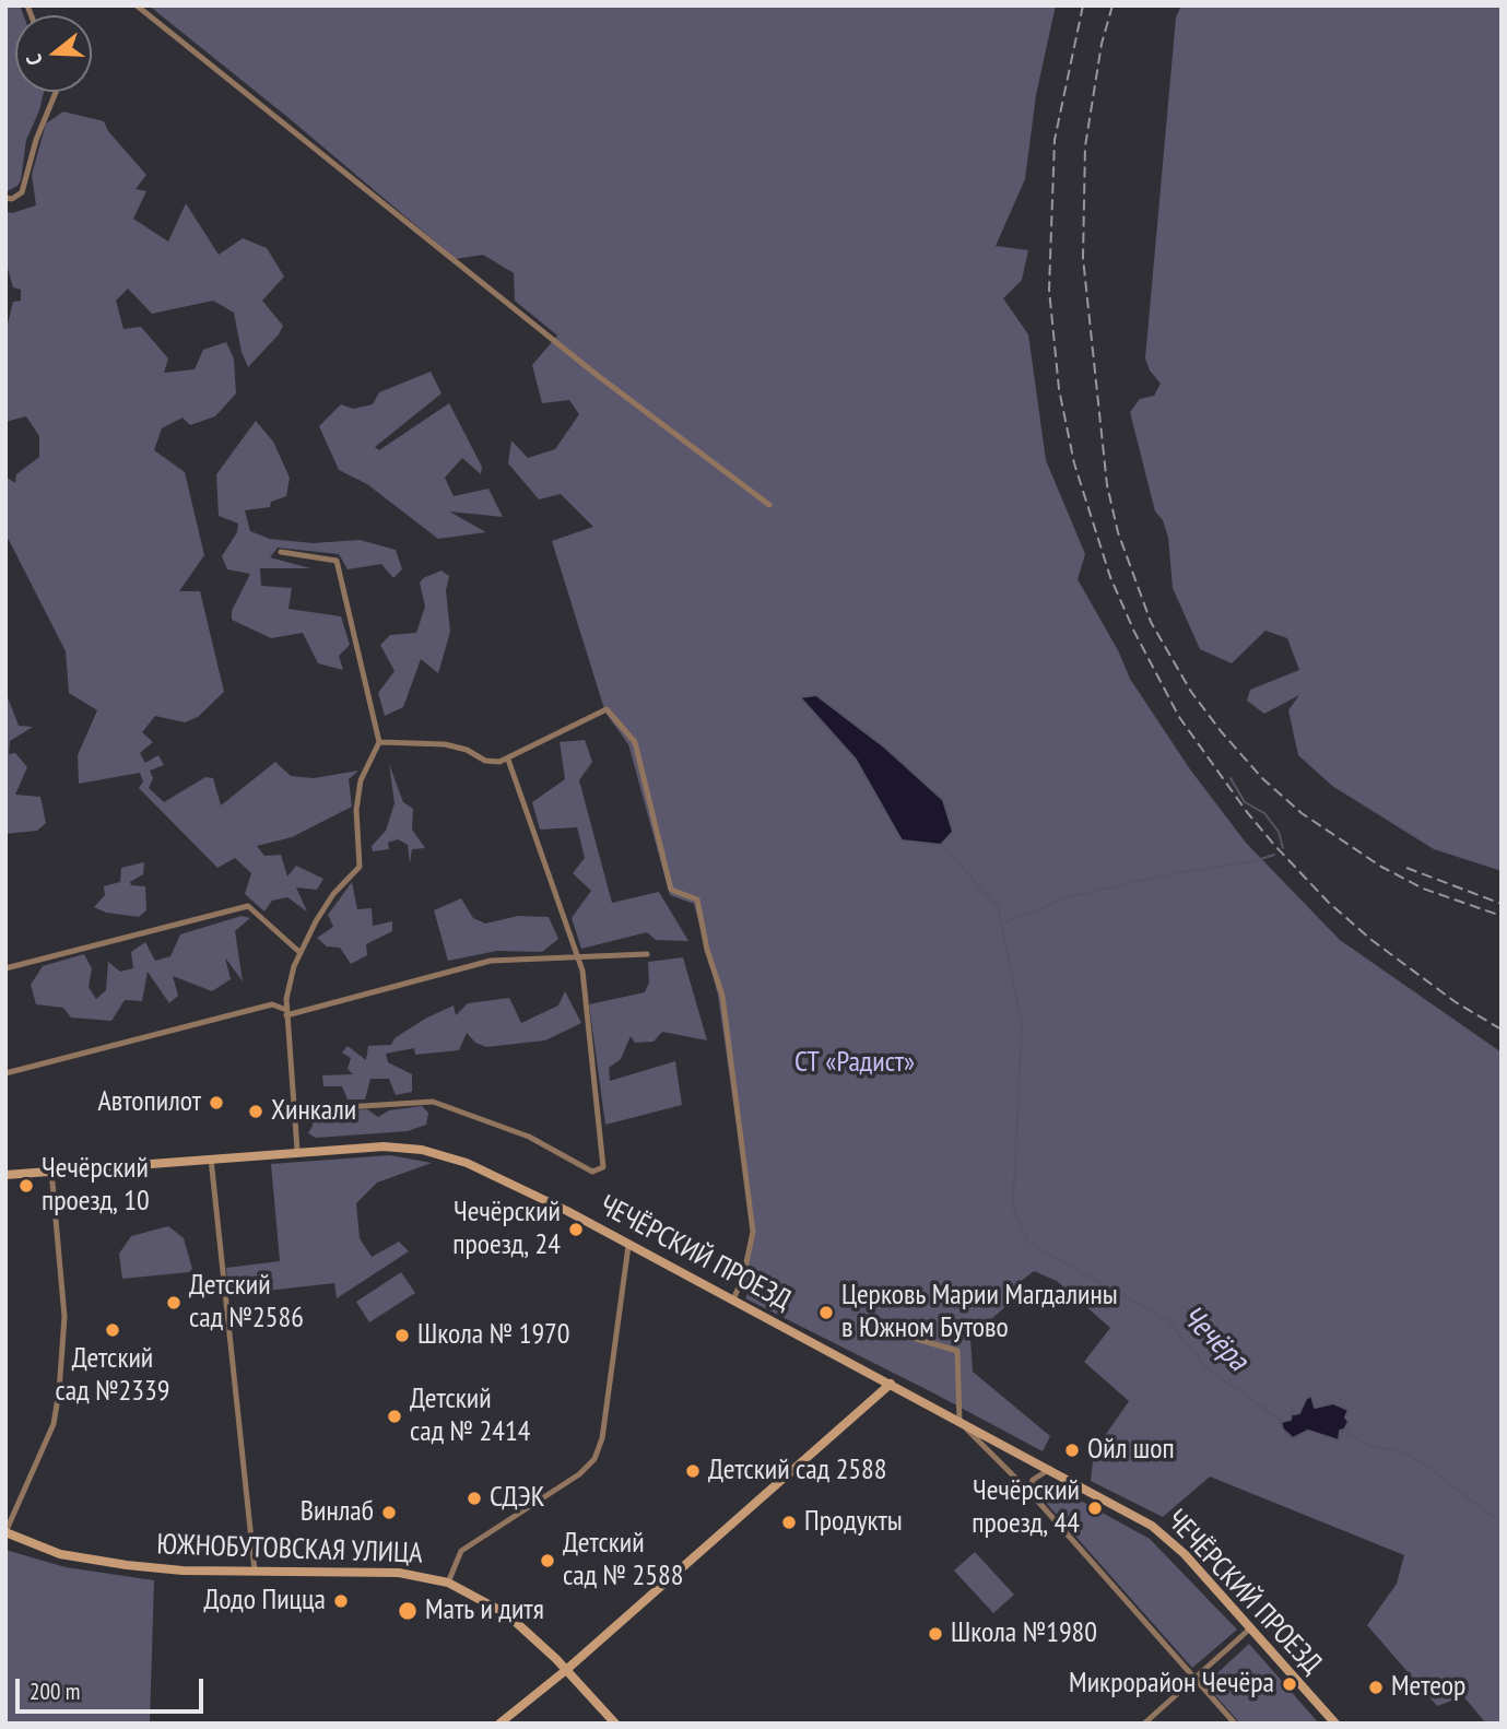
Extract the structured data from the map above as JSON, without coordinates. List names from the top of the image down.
{
  "streets": {
    "main road": ["ЧЕЧЁРСКИЙ ПРОЕЗД", "ЮЖНОБУТОВСКАЯ УЛИЦА"]
  },
  "water": ["Чечёра"],
  "parks": ["СТ «Радист»"],
  "places": [
    "Автопилот",
    "Хинкали",
    "Чечёрский проезд, 10",
    "Чечёрский проезд, 24",
    "Детский сад №2586",
    "Церковь Марии Магдалины в Южном Бутово",
    "Детский сад №2339",
    "Школа № 1970",
    "Детский сад № 2414",
    "Ойл шоп",
    "Детский сад 2588",
    "СДЭК",
    "Чечёрский проезд, 44",
    "Винлаб",
    "Продукты",
    "Детский сад № 2588",
    "Додо Пицца",
    "Мать и дитя",
    "Школа №1980",
    "Микрорайон Чечёра",
    "Метеор"
  ],
  "scale_bar": "200 m",
  "north": "left"
}
